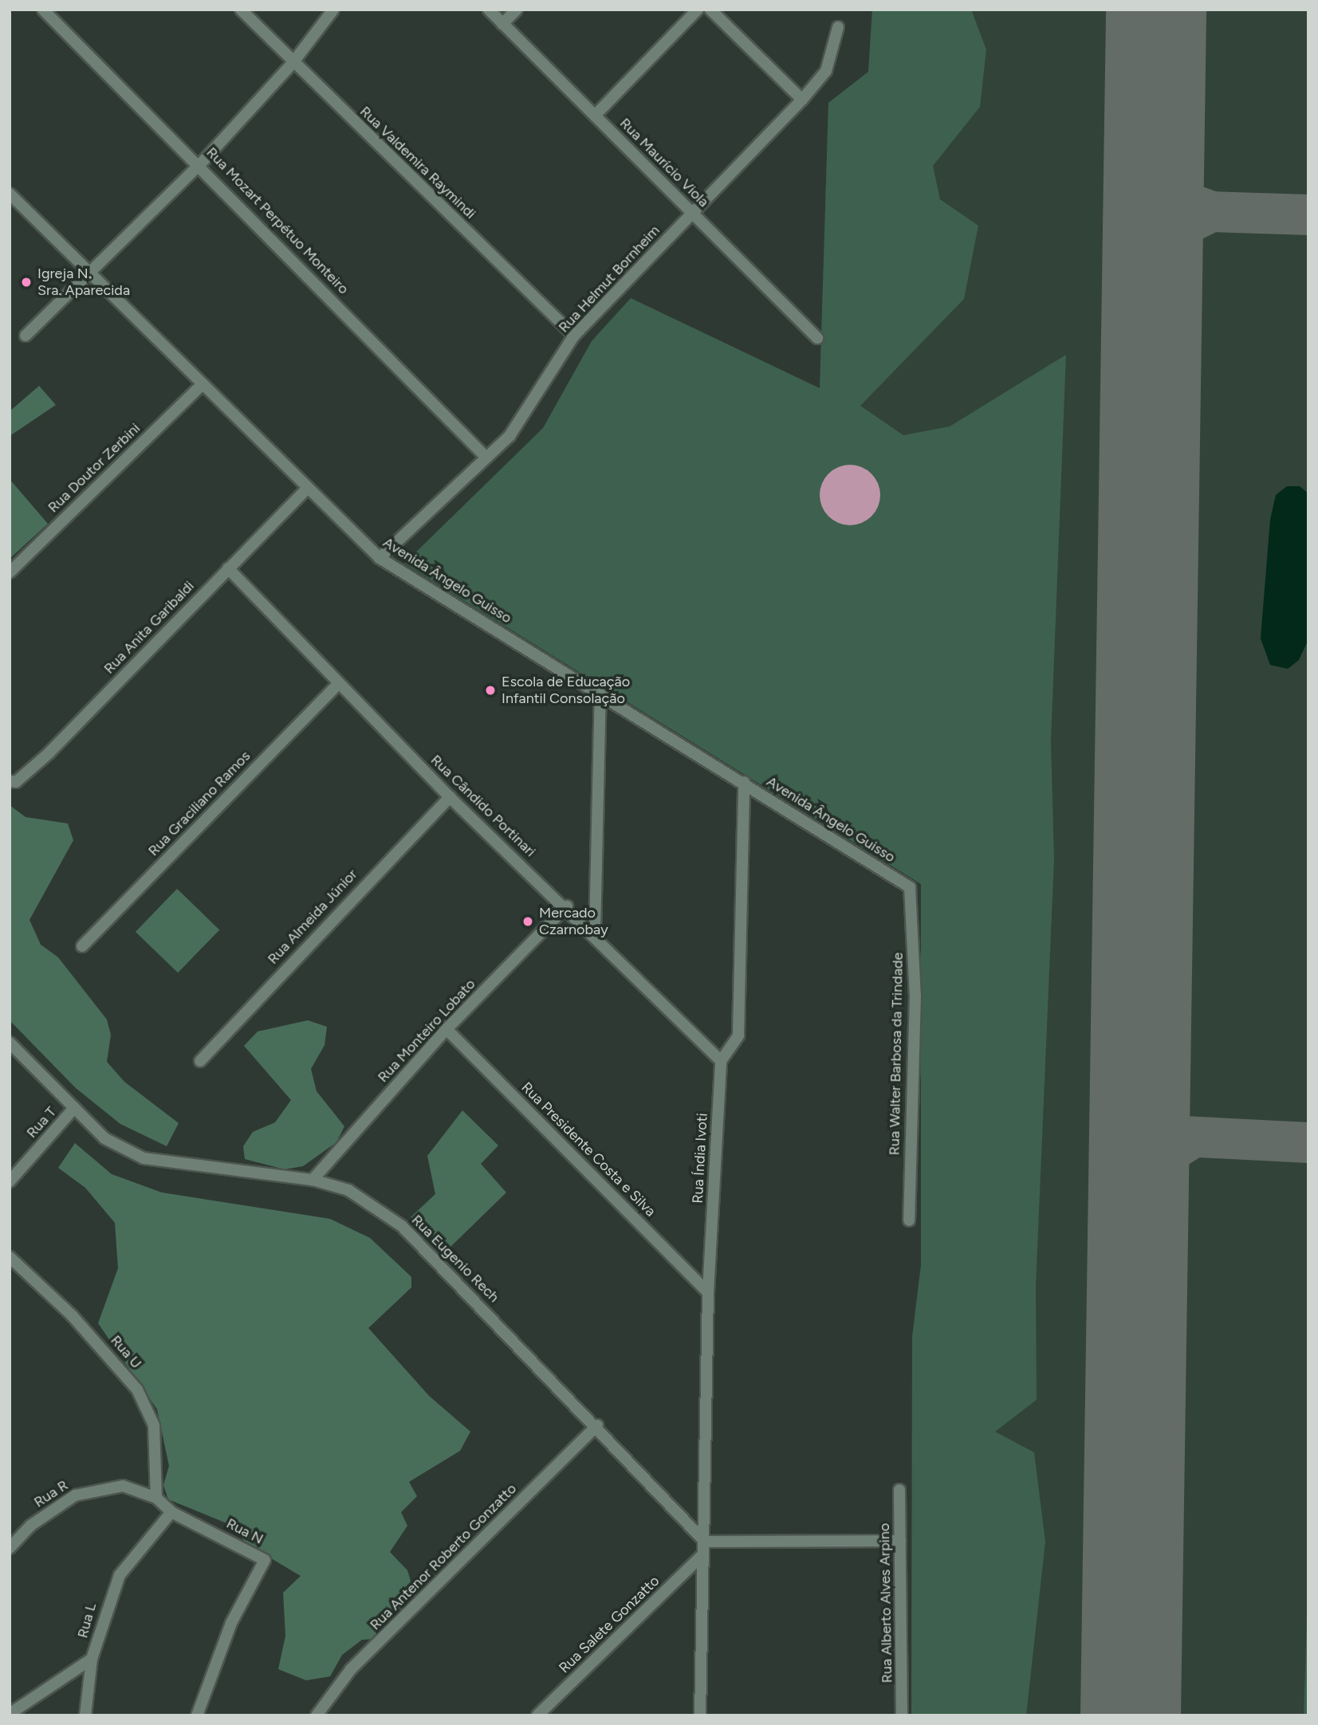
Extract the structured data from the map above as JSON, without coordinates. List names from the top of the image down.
{
  "streets": {
    "street": [
      "Rua Valdemira Raymindi",
      "Rua Maurício Viola",
      "Rua Mozart Perpétuo Monteiro",
      "Rua Helmut Bornheim",
      "Rua Doutor Zerbini",
      "Avenida Ângelo Guisso",
      "Rua Anita Garibaldi",
      "Rua Graciliano Ramos",
      "Rua Cândido Portinari",
      "Rua Almeida Júnior",
      "Rua Monteiro Lobato",
      "Rua Walter Barbosa da Trindade",
      "Rua T",
      "Rua Presidente Costa e Silva",
      "Rua Índia Ivoti",
      "Rua Eugenio Rech",
      "Rua U",
      "Rua R",
      "Rua N",
      "Rua Antenor Roberto Gonzatto",
      "Rua Alberto Alves Arpino",
      "Rua L",
      "Rua Salete Gonzatto"
    ]
  },
  "crossings": [
    ["Rua Valdemira Raymindi", "Rua Helmut Bornheim"],
    ["Rua Maurício Viola", "Rua Helmut Bornheim"],
    ["Rua Mozart Perpétuo Monteiro", "Rua Helmut Bornheim"],
    ["Rua Helmut Bornheim", "Avenida Ângelo Guisso"],
    ["Rua Doutor Zerbini", "Avenida Ângelo Guisso"],
    ["Avenida Ângelo Guisso", "Rua Anita Garibaldi"],
    ["Avenida Ângelo Guisso", "Rua Walter Barbosa da Trindade"],
    ["Rua Anita Garibaldi", "Rua Cândido Portinari"],
    ["Rua Graciliano Ramos", "Rua Cândido Portinari"],
    ["Rua Cândido Portinari", "Rua Almeida Júnior"],
    ["Rua Cândido Portinari", "Rua Monteiro Lobato"],
    ["Rua Cândido Portinari", "Rua Índia Ivoti"],
    ["Rua Monteiro Lobato", "Rua Presidente Costa e Silva"],
    ["Rua Monteiro Lobato", "Rua Eugenio Rech"],
    ["Rua T", "Rua Eugenio Rech"],
    ["Rua Presidente Costa e Silva", "Rua Índia Ivoti"],
    ["Rua Índia Ivoti", "Rua Eugenio Rech"],
    ["Rua Índia Ivoti", "Rua Salete Gonzatto"],
    ["Rua Eugenio Rech", "Rua Antenor Roberto Gonzatto"],
    ["Rua U", "Rua N"],
    ["Rua R", "Rua N"],
    ["Rua N", "Rua L"]
  ],
  "places": ["Igreja N. Sra. Aparecida", "Escola de Educação Infantil Consolação", "Mercado Czarnobay"]
}
